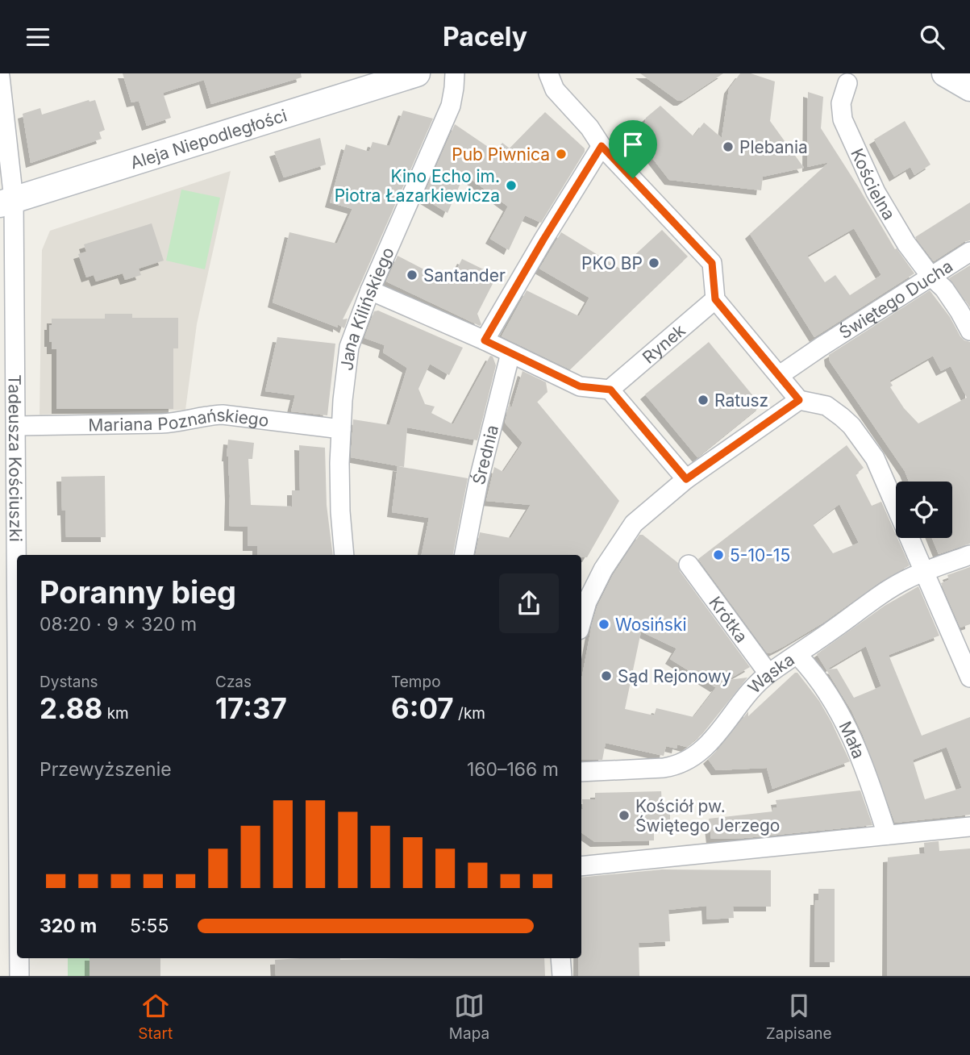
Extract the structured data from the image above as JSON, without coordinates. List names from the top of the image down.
{
  "streets": {
    "main road": ["Aleja Niepodległości"],
    "street": [
      "Kościelna",
      "Świętego Ducha",
      "Jana Kilińskiego",
      "Rynek",
      "Mariana Poznańskiego",
      "Średnia",
      "Tadeusza Kościuszki",
      "Krótka",
      "Wąska",
      "Mała"
    ]
  },
  "crossings": [
    ["Aleja Niepodległości", "Tadeusza Kościuszki"],
    ["Kościelna", "Świętego Ducha"],
    ["Jana Kilińskiego", "Mariana Poznańskiego"],
    ["Mariana Poznańskiego", "Tadeusza Kościuszki"],
    ["Krótka", "Wąska"],
    ["Wąska", "Mała"]
  ],
  "places": [
    "Plebania",
    "Pub Piwnica",
    "Kino Echo im. Piotra Łazarkiewicza",
    "PKO BP",
    "Santander",
    "Ratusz",
    "5-10-15",
    "Wosiński",
    "Sąd Rejonowy",
    "Kościół pw. Świętego Jerzego"
  ],
  "page": {
    "header": "Pacely",
    "heading": ["Poranny bieg", "08:20 · 9 × 320 m"],
    "stats": [
      ["Dystans", "2.88 km"],
      ["Czas", "17:37"],
      ["Tempo", "6:07 /km"]
    ],
    "chart": ["Przewyższenie", "160–166 m"],
    "list": [
      {
        "name": "320 m",
        "note": "5:55"
      }
    ],
    "tabs": ["Start", "Mapa", "Zapisane"]
  }
}
